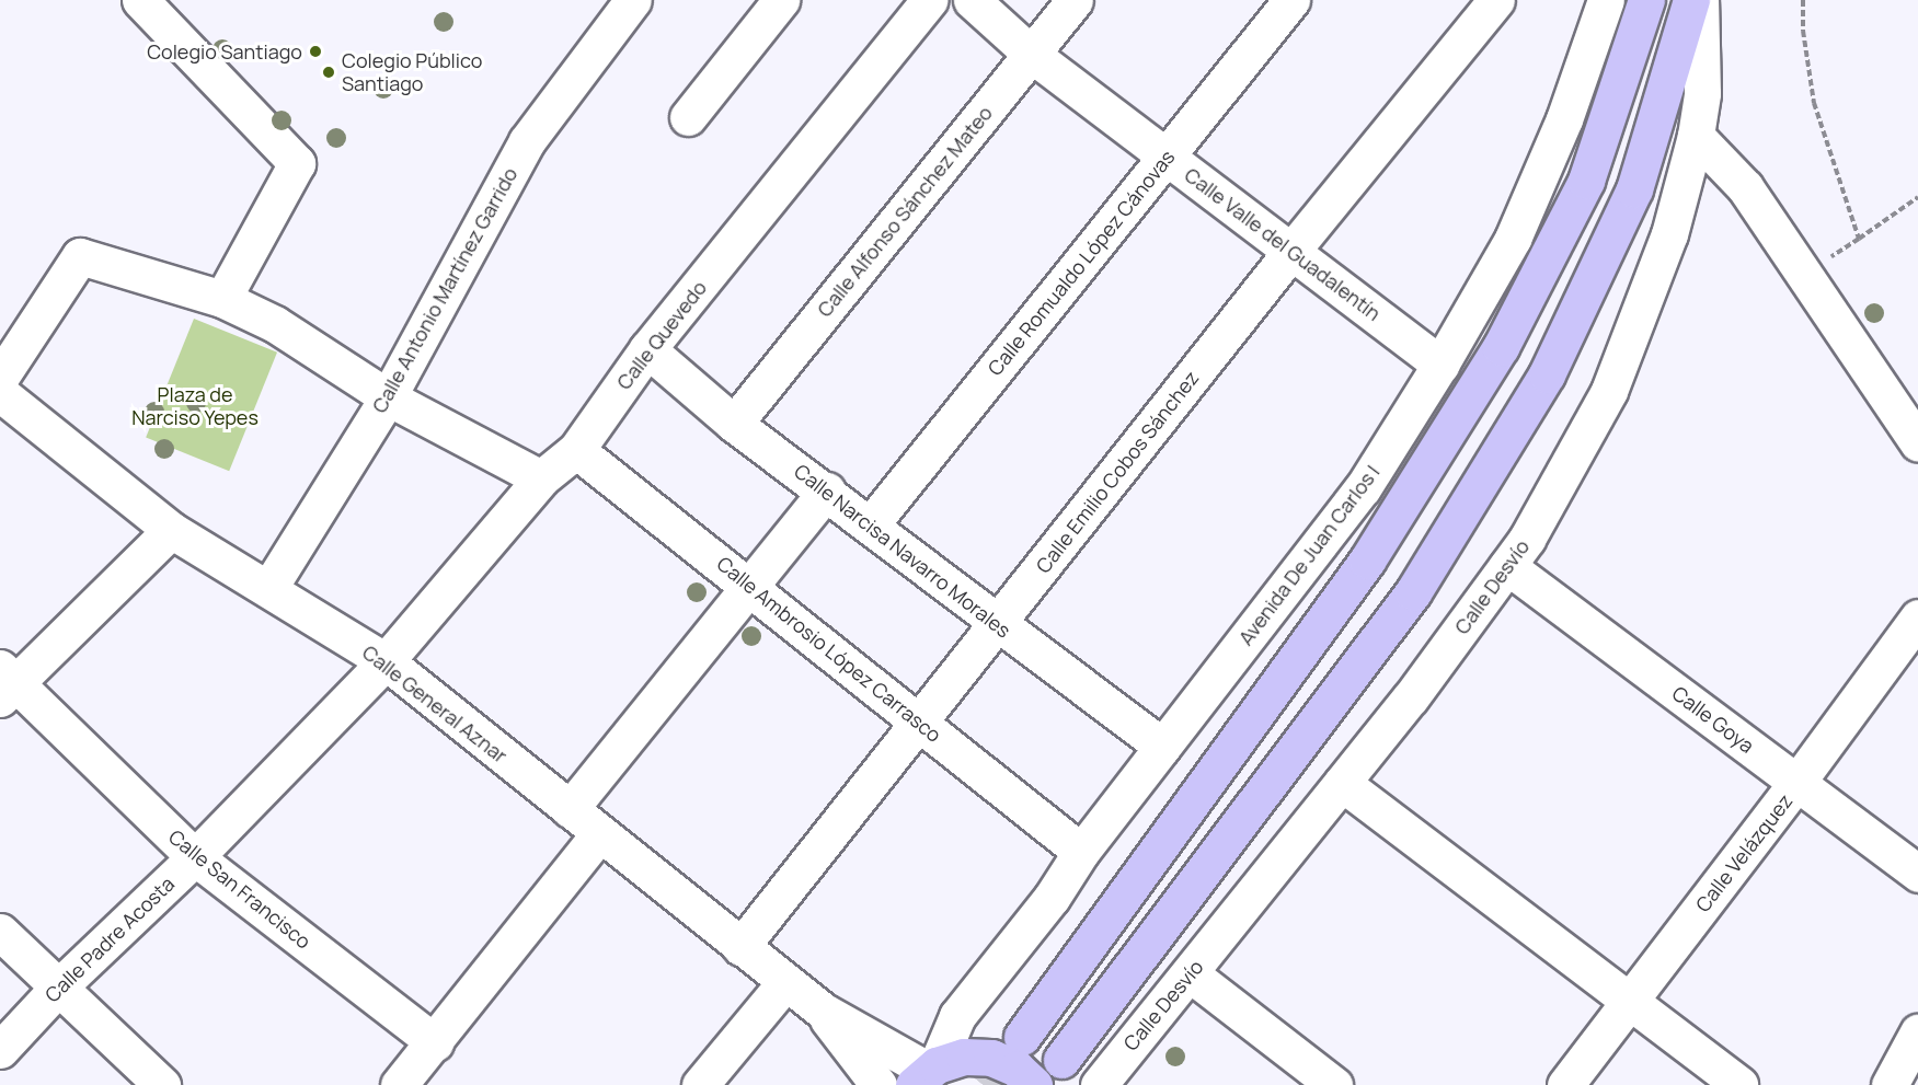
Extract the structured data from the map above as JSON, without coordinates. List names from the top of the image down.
{
  "streets": {
    "street": [
      "Calle Alfonso Sánchez Mateo",
      "Calle Valle del Guadalentín",
      "Calle Romualdo López Cánovas",
      "Calle Antonio Martínez Garrido",
      "Calle Quevedo",
      "Calle Emilio Cobos Sánchez",
      "Calle Narcisa Navarro Morales",
      "Avenida De Juan Carlos I",
      "Calle Desvío",
      "Calle Ambrosio López Carrasco",
      "Calle General Aznar",
      "Calle Goya",
      "Calle Velázquez",
      "Calle San Francisco",
      "Calle Padre Acosta"
    ]
  },
  "crossings": [
    ["Calle Alfonso Sánchez Mateo", "Calle Valle del Guadalentín"],
    ["Calle Alfonso Sánchez Mateo", "Calle Narcisa Navarro Morales"],
    ["Calle Valle del Guadalentín", "Calle Romualdo López Cánovas"],
    ["Calle Valle del Guadalentín", "Calle Emilio Cobos Sánchez"],
    ["Calle Valle del Guadalentín", "Avenida De Juan Carlos I"],
    ["Calle Romualdo López Cánovas", "Calle Narcisa Navarro Morales"],
    ["Calle Antonio Martínez Garrido", "Calle General Aznar"],
    ["Calle Quevedo", "Calle Narcisa Navarro Morales"],
    ["Calle Quevedo", "Calle Ambrosio López Carrasco"],
    ["Calle Quevedo", "Calle General Aznar"],
    ["Calle Quevedo", "Calle Padre Acosta"],
    ["Calle Emilio Cobos Sánchez", "Calle Narcisa Navarro Morales"],
    ["Calle Emilio Cobos Sánchez", "Calle Ambrosio López Carrasco"],
    ["Calle Emilio Cobos Sánchez", "Calle General Aznar"],
    ["Calle Narcisa Navarro Morales", "Avenida De Juan Carlos I"],
    ["Avenida De Juan Carlos I", "Calle Ambrosio López Carrasco"],
    ["Avenida De Juan Carlos I", "Calle General Aznar"],
    ["Calle Desvío", "Calle Goya"],
    ["Calle General Aznar", "Calle Padre Acosta"],
    ["Calle Goya", "Calle Velázquez"],
    ["Calle San Francisco", "Calle Padre Acosta"]
  ],
  "parks": ["Plaza de Narciso Yepes"],
  "places": ["Colegio Santiago", "Colegio Público Santiago"]
}
